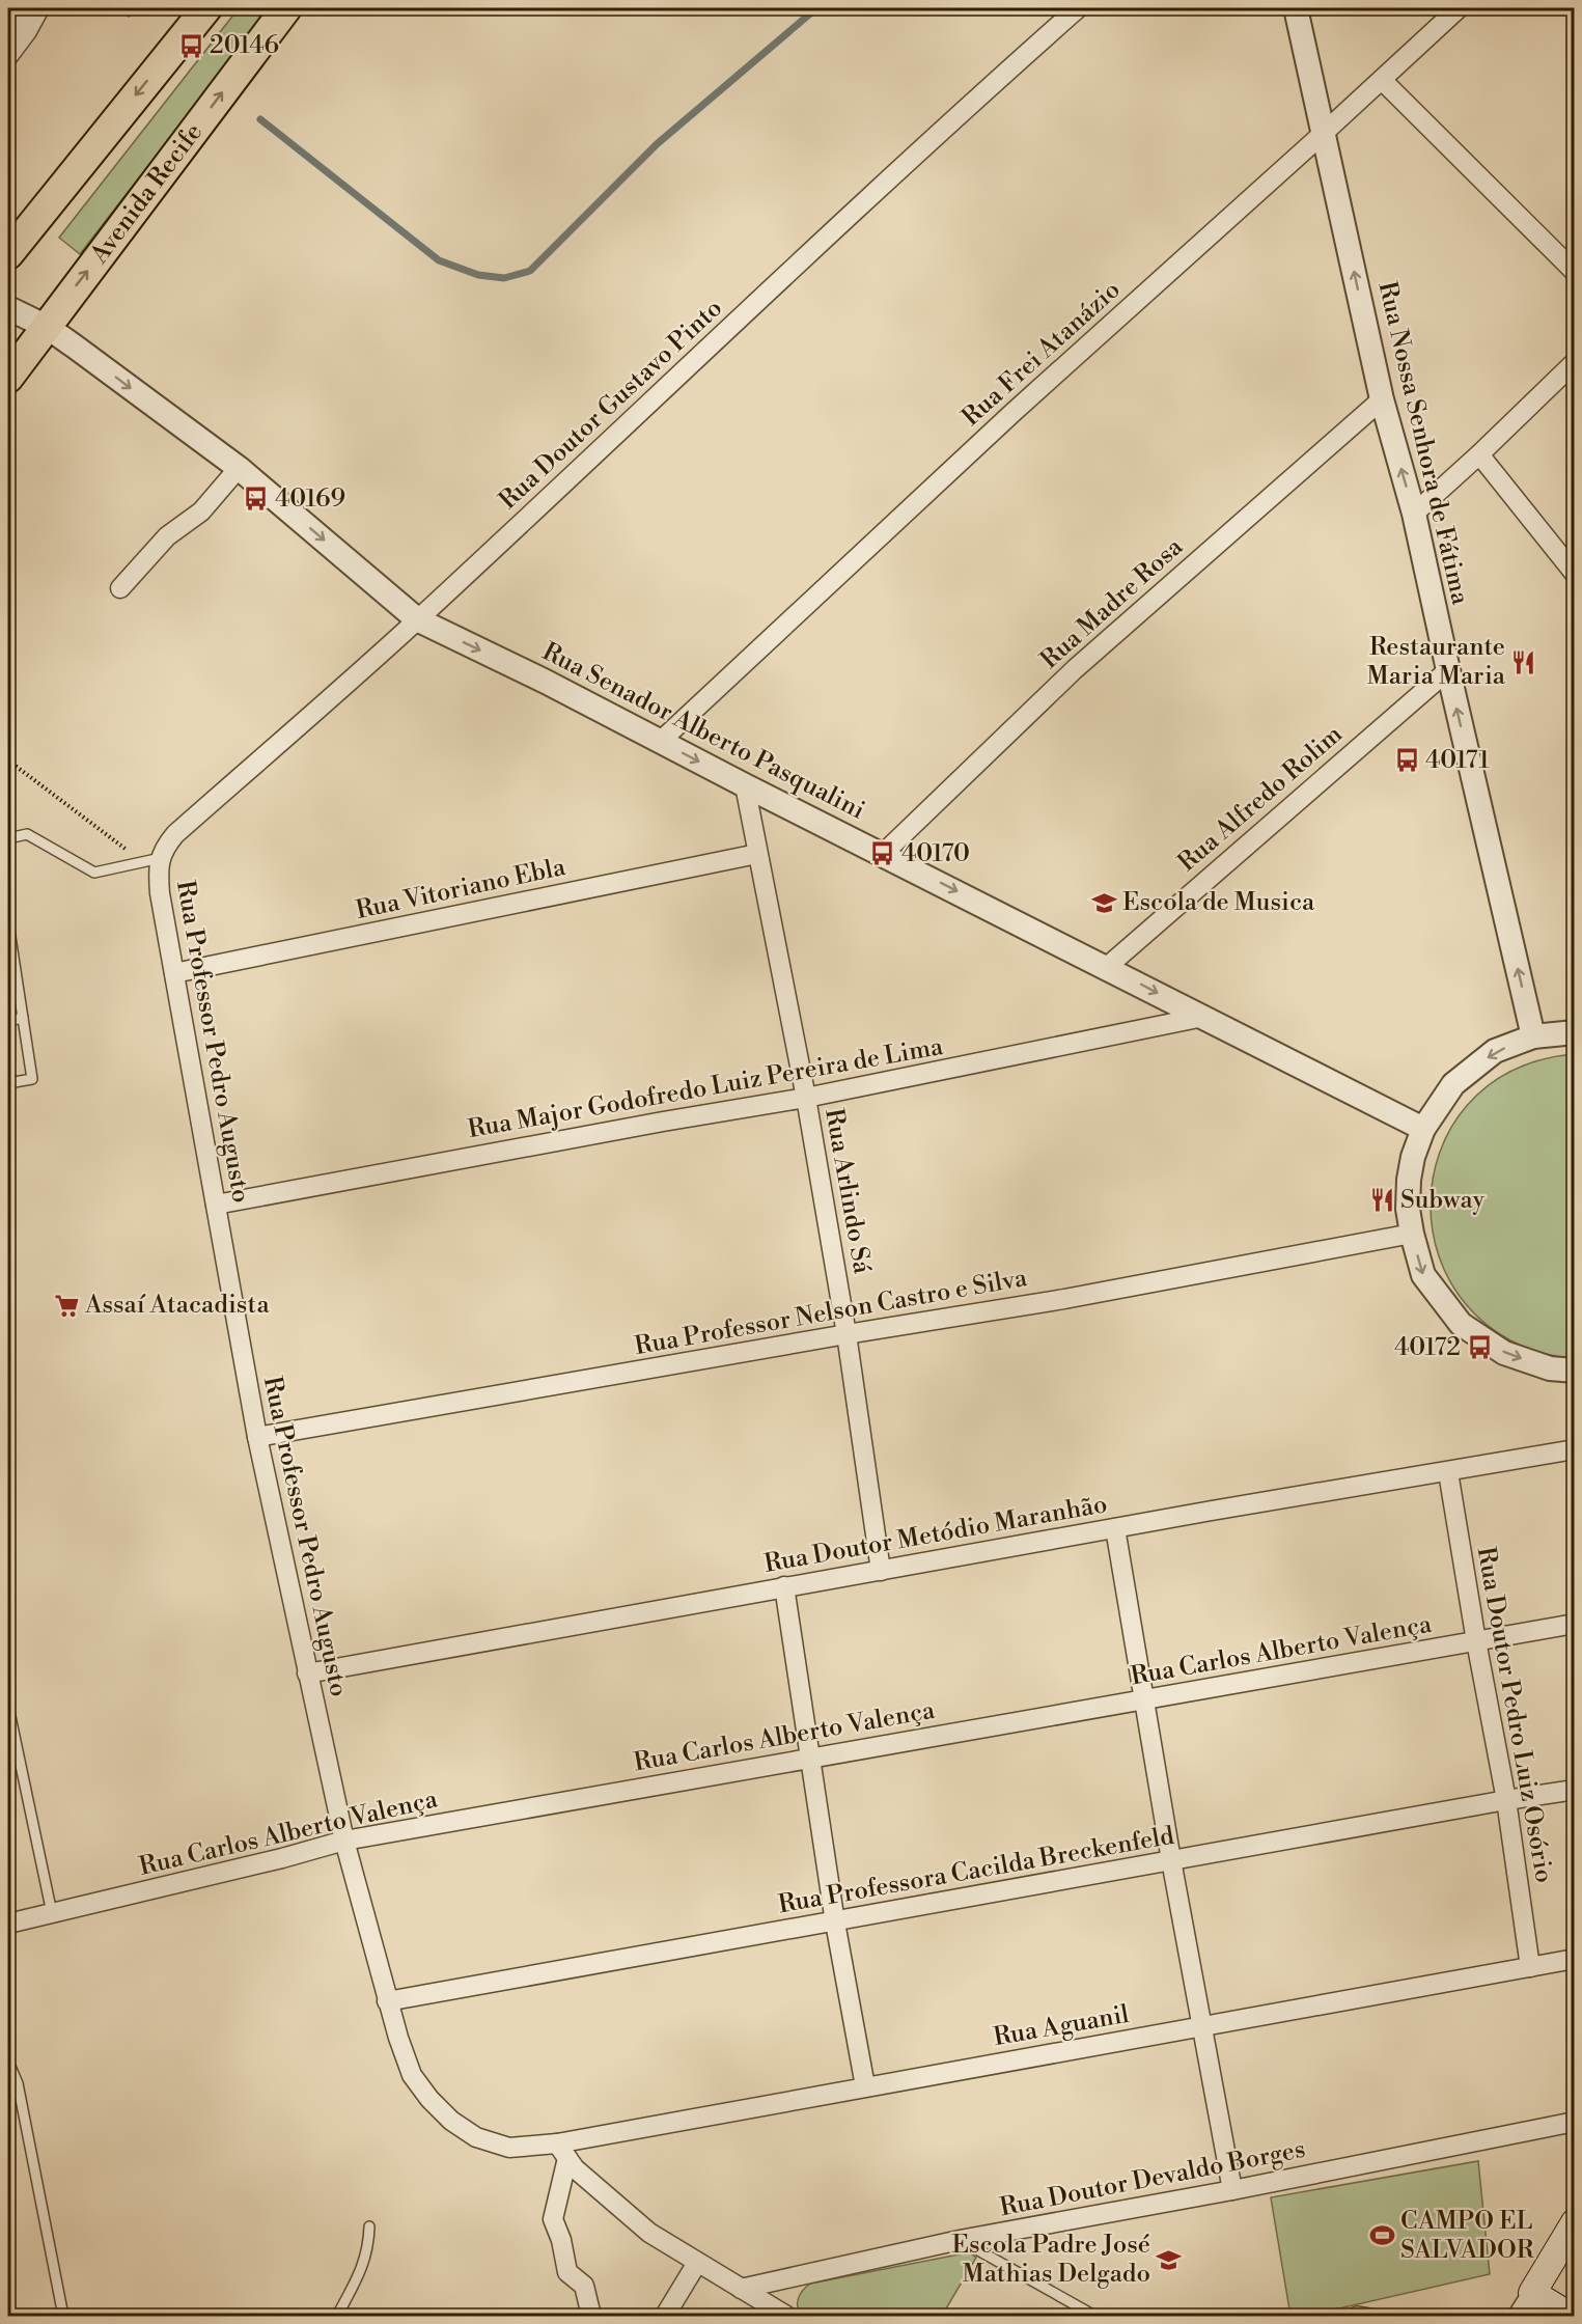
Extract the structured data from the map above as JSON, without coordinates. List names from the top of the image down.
{
  "streets": {
    "main road": ["Avenida Recife"],
    "street": [
      "Rua Frei Atanázio",
      "Rua Doutor Gustavo Pinto",
      "Rua Nossa Senhora de Fátima",
      "Rua Madre Rosa",
      "Rua Senador Alberto Pasqualini",
      "Rua Alfredo Rolim",
      "Rua Vitoriano Ebla",
      "Rua Professor Pedro Augusto",
      "Rua Major Godofredo Luiz Pereira de Lima",
      "Rua Arlindo Sá",
      "Rua Professor Nelson Castro e Silva",
      "Rua Doutor Metódio Maranhão",
      "Rua Carlos Alberto Valença",
      "Rua Doutor Pedro Luiz Osório",
      "Rua Professora Cacilda Breckenfeld",
      "Rua Aguanil",
      "Rua Doutor Devaldo Borges"
    ]
  },
  "crossings": [
    ["Avenida Recife", "Rua Senador Alberto Pasqualini"],
    ["Rua Frei Atanázio", "Rua Nossa Senhora de Fátima"],
    ["Rua Frei Atanázio", "Rua Senador Alberto Pasqualini"],
    ["Rua Doutor Gustavo Pinto", "Rua Senador Alberto Pasqualini"],
    ["Rua Doutor Gustavo Pinto", "Rua Professor Pedro Augusto"],
    ["Rua Nossa Senhora de Fátima", "Rua Madre Rosa"],
    ["Rua Nossa Senhora de Fátima", "Rua Alfredo Rolim"],
    ["Rua Madre Rosa", "Rua Senador Alberto Pasqualini"],
    ["Rua Senador Alberto Pasqualini", "Rua Alfredo Rolim"],
    ["Rua Senador Alberto Pasqualini", "Rua Major Godofredo Luiz Pereira de Lima"],
    ["Rua Senador Alberto Pasqualini", "Rua Arlindo Sá"],
    ["Rua Vitoriano Ebla", "Rua Professor Pedro Augusto"],
    ["Rua Vitoriano Ebla", "Rua Arlindo Sá"],
    ["Rua Professor Pedro Augusto", "Rua Major Godofredo Luiz Pereira de Lima"],
    ["Rua Professor Pedro Augusto", "Rua Professor Nelson Castro e Silva"],
    ["Rua Professor Pedro Augusto", "Rua Doutor Metódio Maranhão"],
    ["Rua Professor Pedro Augusto", "Rua Carlos Alberto Valença"],
    ["Rua Professor Pedro Augusto", "Rua Professora Cacilda Breckenfeld"],
    ["Rua Professor Pedro Augusto", "Rua Aguanil"],
    ["Rua Major Godofredo Luiz Pereira de Lima", "Rua Arlindo Sá"],
    ["Rua Arlindo Sá", "Rua Professor Nelson Castro e Silva"],
    ["Rua Arlindo Sá", "Rua Doutor Metódio Maranhão"],
    ["Rua Doutor Metódio Maranhão", "Rua Doutor Pedro Luiz Osório"],
    ["Rua Carlos Alberto Valença", "Rua Doutor Pedro Luiz Osório"],
    ["Rua Doutor Pedro Luiz Osório", "Rua Professora Cacilda Breckenfeld"],
    ["Rua Doutor Pedro Luiz Osório", "Rua Aguanil"]
  ],
  "one_way": ["Rua Nossa Senhora de Fátima", "Rua Senador Alberto Pasqualini"],
  "places": {
    "bus stop": [
      "20146",
      "40169",
      "40171",
      "40170",
      "40172"
    ],
    "restaurant": ["Restaurante Maria Maria", "Subway"],
    "school or university": ["Escola de Musica", "Escola Padre José Mathias Delgado"],
    "supermarket": ["Assaí Atacadista"],
    "sports": ["CAMPO EL SALVADOR"]
  }
}
